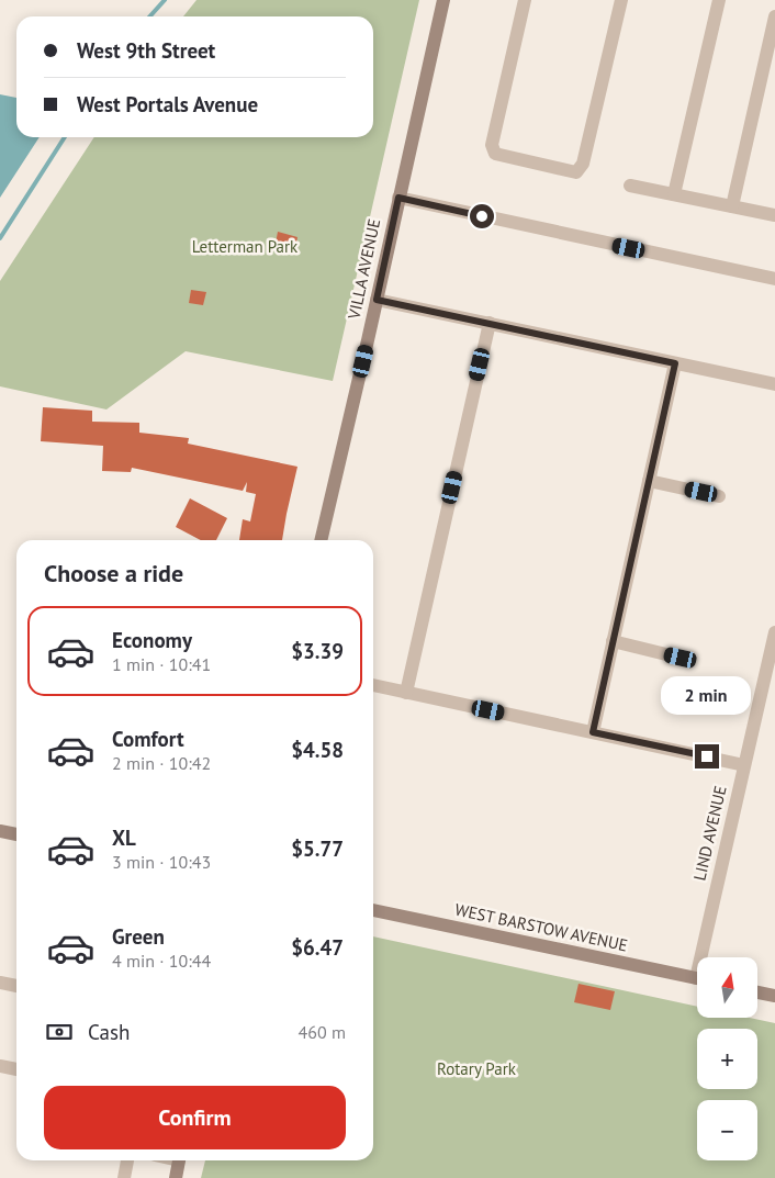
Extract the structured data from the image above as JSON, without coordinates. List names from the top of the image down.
{
  "streets": {
    "main road": ["VILLA AVENUE", "WEST BARSTOW AVENUE"],
    "street": ["LIND AVENUE"]
  },
  "parks": ["Letterman Park", "Rotary Park"],
  "north": "top",
  "page": {
    "banner": ["West 9th Street", "West Portals Avenue"],
    "heading": "Choose a ride",
    "list": [
      {
        "name": "Economy",
        "note": "1 min · 10:41",
        "value": "$3.39"
      },
      {
        "name": "Comfort",
        "note": "2 min · 10:42",
        "value": "$4.58"
      },
      {
        "name": "XL",
        "note": "3 min · 10:43",
        "value": "$5.77"
      },
      {
        "name": "Green",
        "note": "4 min · 10:44",
        "value": "$6.47"
      }
    ],
    "bubble": "2 min",
    "map_buttons": ["+", "−"],
    "pay": ["Cash", "460 m"],
    "buttons": "Confirm"
  }
}
